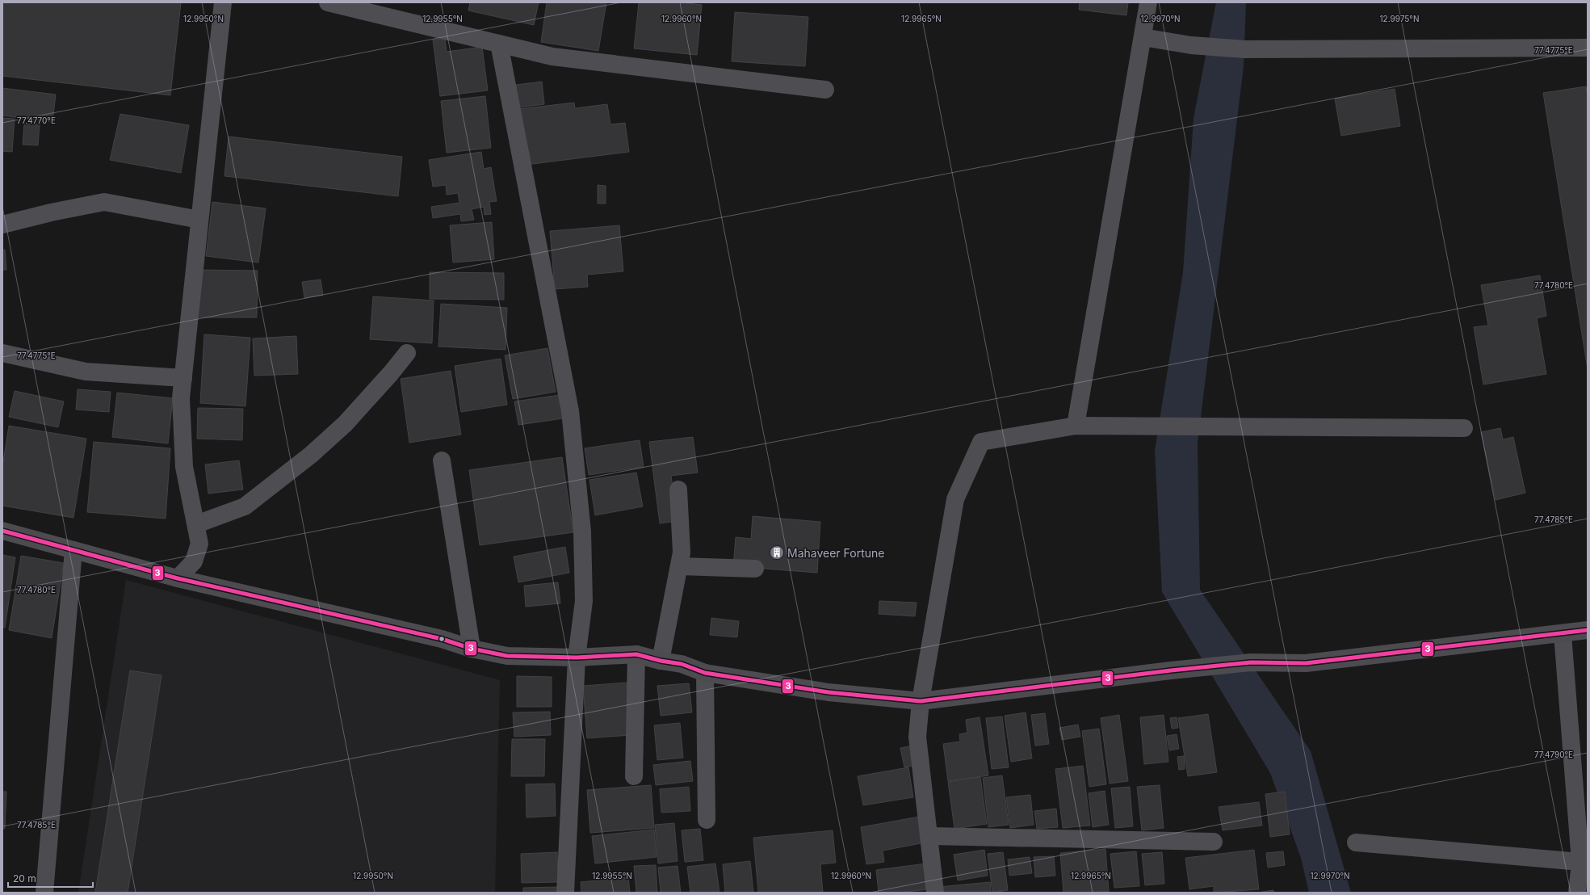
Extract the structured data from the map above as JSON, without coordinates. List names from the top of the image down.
{
  "places": {
    "building": ["Mahaveer Fortune"]
  },
  "lines": ["transit line 3"],
  "scale_bar": "20 m",
  "coordinates": [
    "12.9950°N",
    "12.9975°N",
    "12.9955°N",
    "12.9960°N",
    "12.9965°N",
    "12.9970°N",
    "77.4775°E",
    "77.4770°E",
    "77.4780°E",
    "77.4785°E",
    "77.4790°E"
  ]
}
